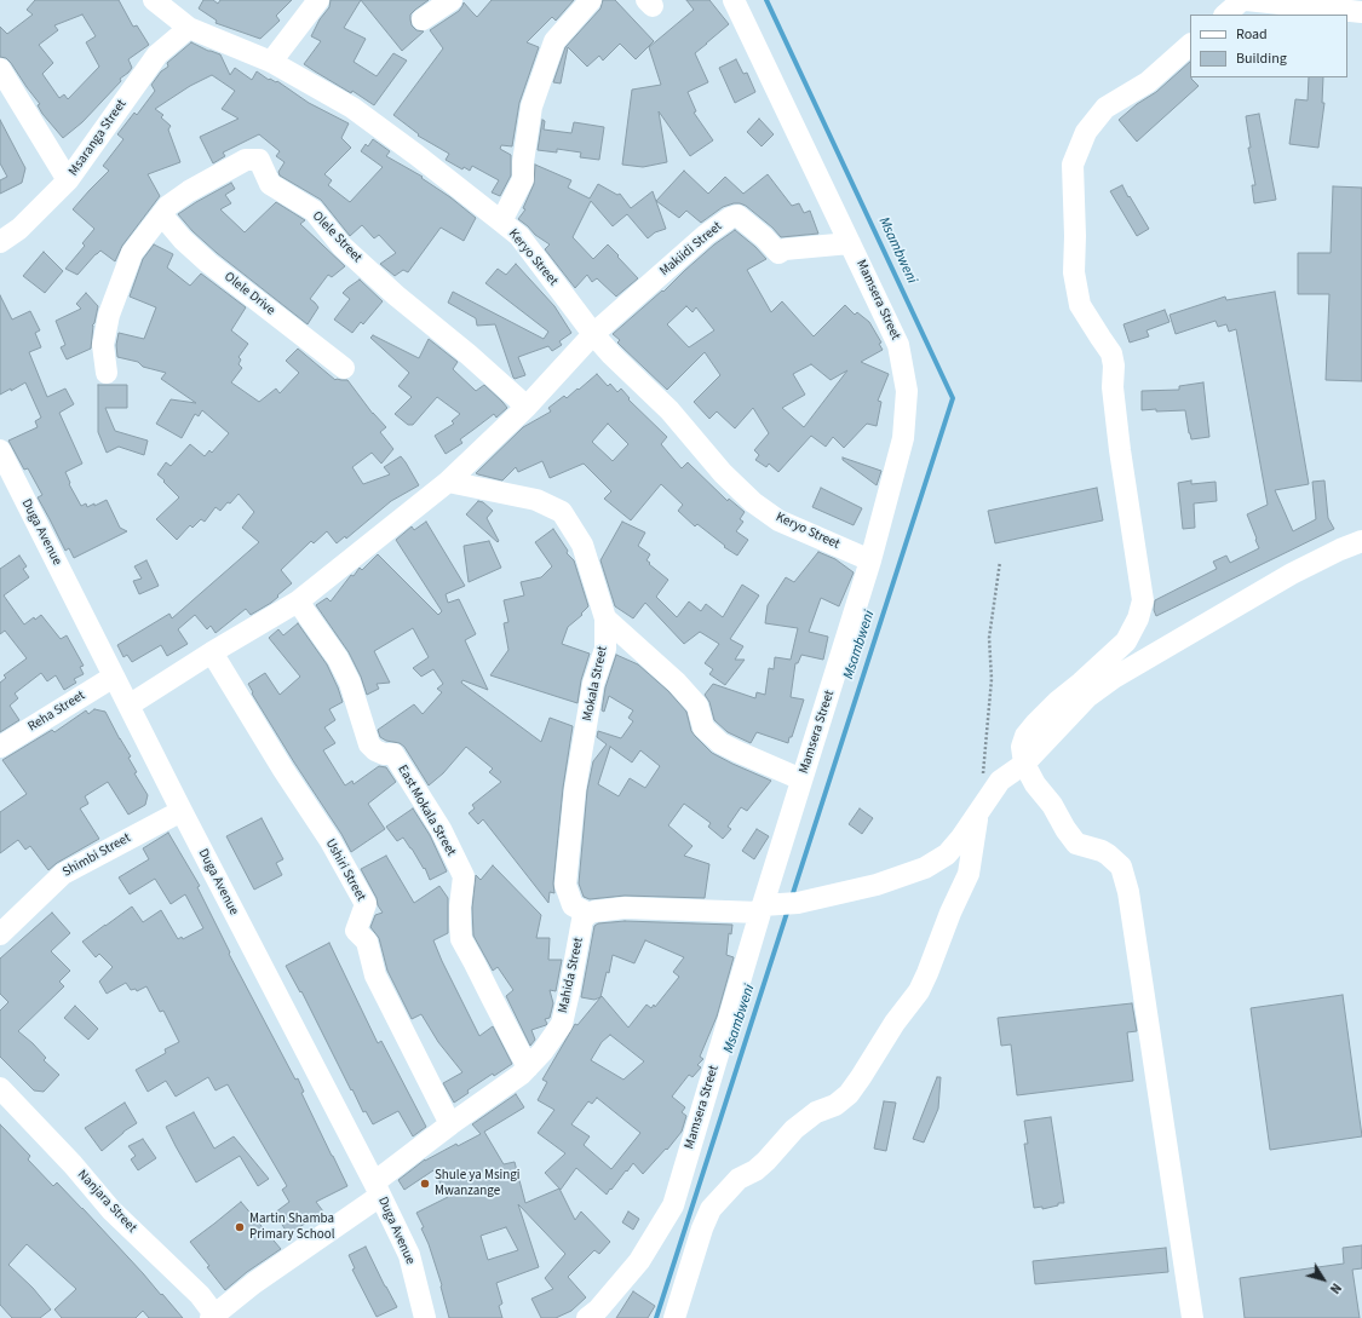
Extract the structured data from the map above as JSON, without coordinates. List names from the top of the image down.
{
  "streets": {
    "street": [
      "Msaranga Street",
      "Olele Street",
      "Makiidi Street",
      "Keryo Street",
      "Olele Drive",
      "Mamsera Street",
      "Duga Avenue",
      "Mokala Street",
      "Reha Street",
      "East Mokala Street",
      "Shimbi Street",
      "Ushiri Street",
      "Mahida Street",
      "Nanjara Street"
    ]
  },
  "crossings": [
    ["Msaranga Street", "Keryo Street"],
    ["Olele Street", "Olele Drive"],
    ["Makiidi Street", "Keryo Street"],
    ["Makiidi Street", "Mamsera Street"],
    ["Keryo Street", "Mamsera Street"],
    ["Duga Avenue", "Reha Street"],
    ["Duga Avenue", "Shimbi Street"],
    ["Duga Avenue", "Mahida Street"],
    ["Mokala Street", "Mahida Street"],
    ["East Mokala Street", "Mahida Street"],
    ["Ushiri Street", "Mahida Street"],
    ["Mahida Street", "Nanjara Street"]
  ],
  "water": ["Msambweni"],
  "places": ["Shule ya Msingi Mwanzange", "Martin Shamba Primary School"],
  "legend": ["Road", "Building"],
  "north": "bottom right"
}
